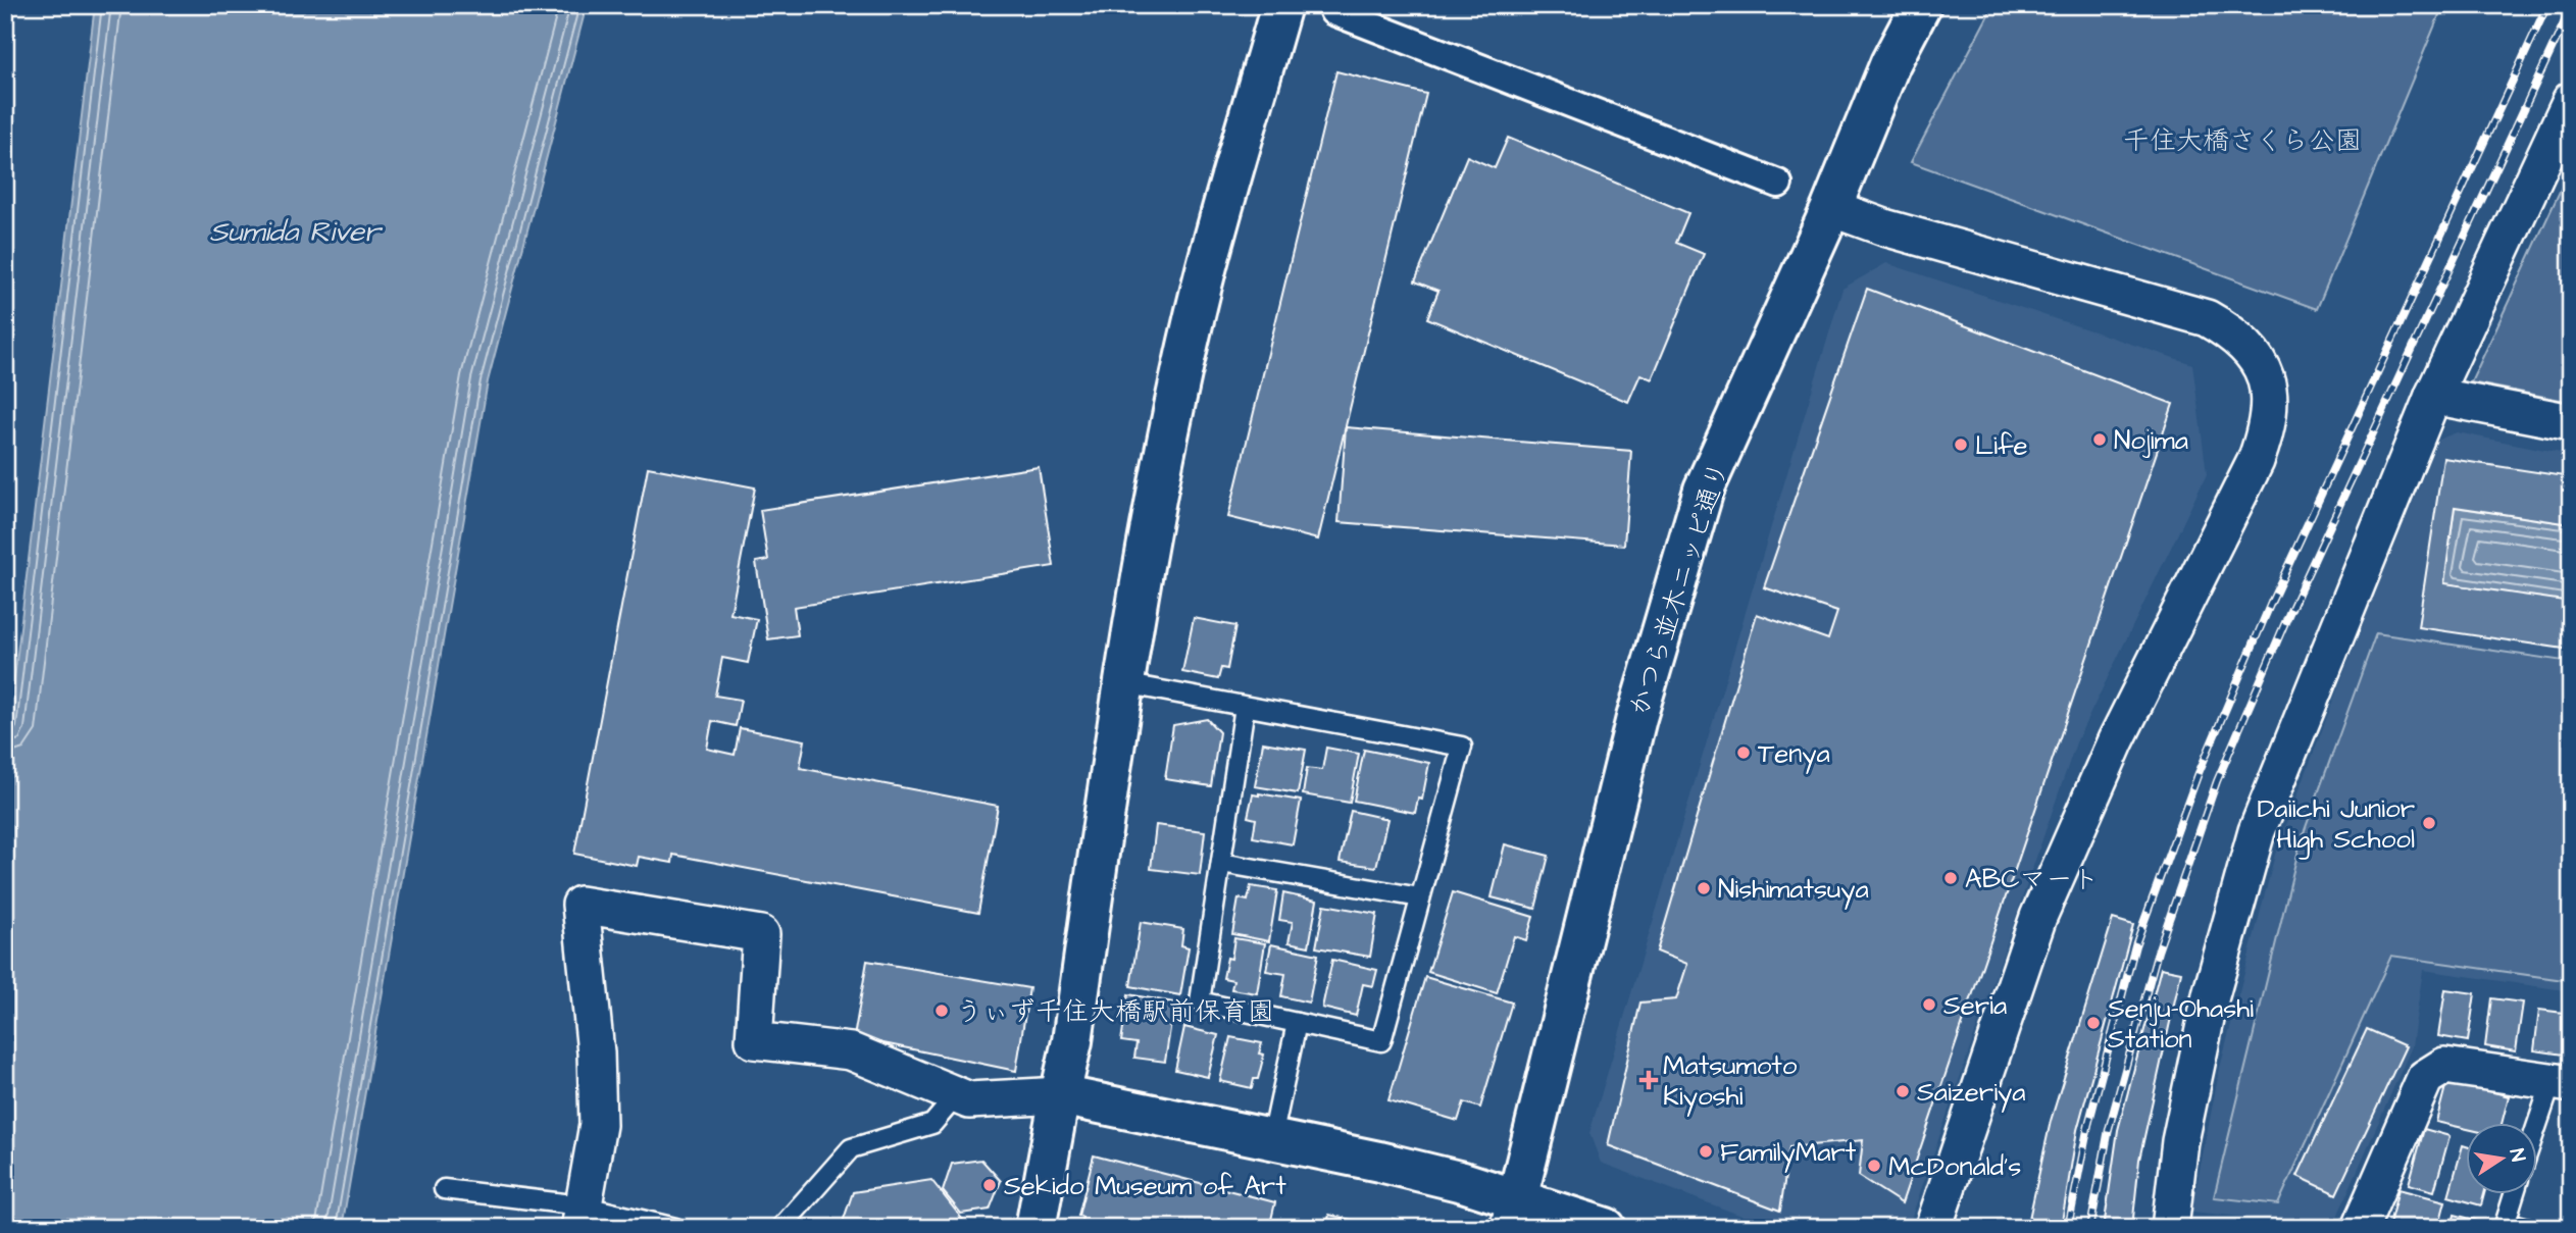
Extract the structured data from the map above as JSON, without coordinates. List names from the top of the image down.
{
  "streets": {
    "street": ["かつら並木ニッピ通り"]
  },
  "water": ["Sumida River"],
  "parks": ["千住大橋さくら公園"],
  "places": {
    "other": [
      "Nojima",
      "Life",
      "Tenya",
      "Daiichi Junior High School",
      "ABCマート",
      "Nishimatsuya",
      "Seria",
      "うぃず千住大橋駅前保育園",
      "Senju-Ohashi Station",
      "Saizeriya",
      "FamilyMart",
      "McDonald's",
      "Sekido Museum of Art"
    ],
    "health": ["Matsumoto Kiyoshi"]
  },
  "north": "right"
}
